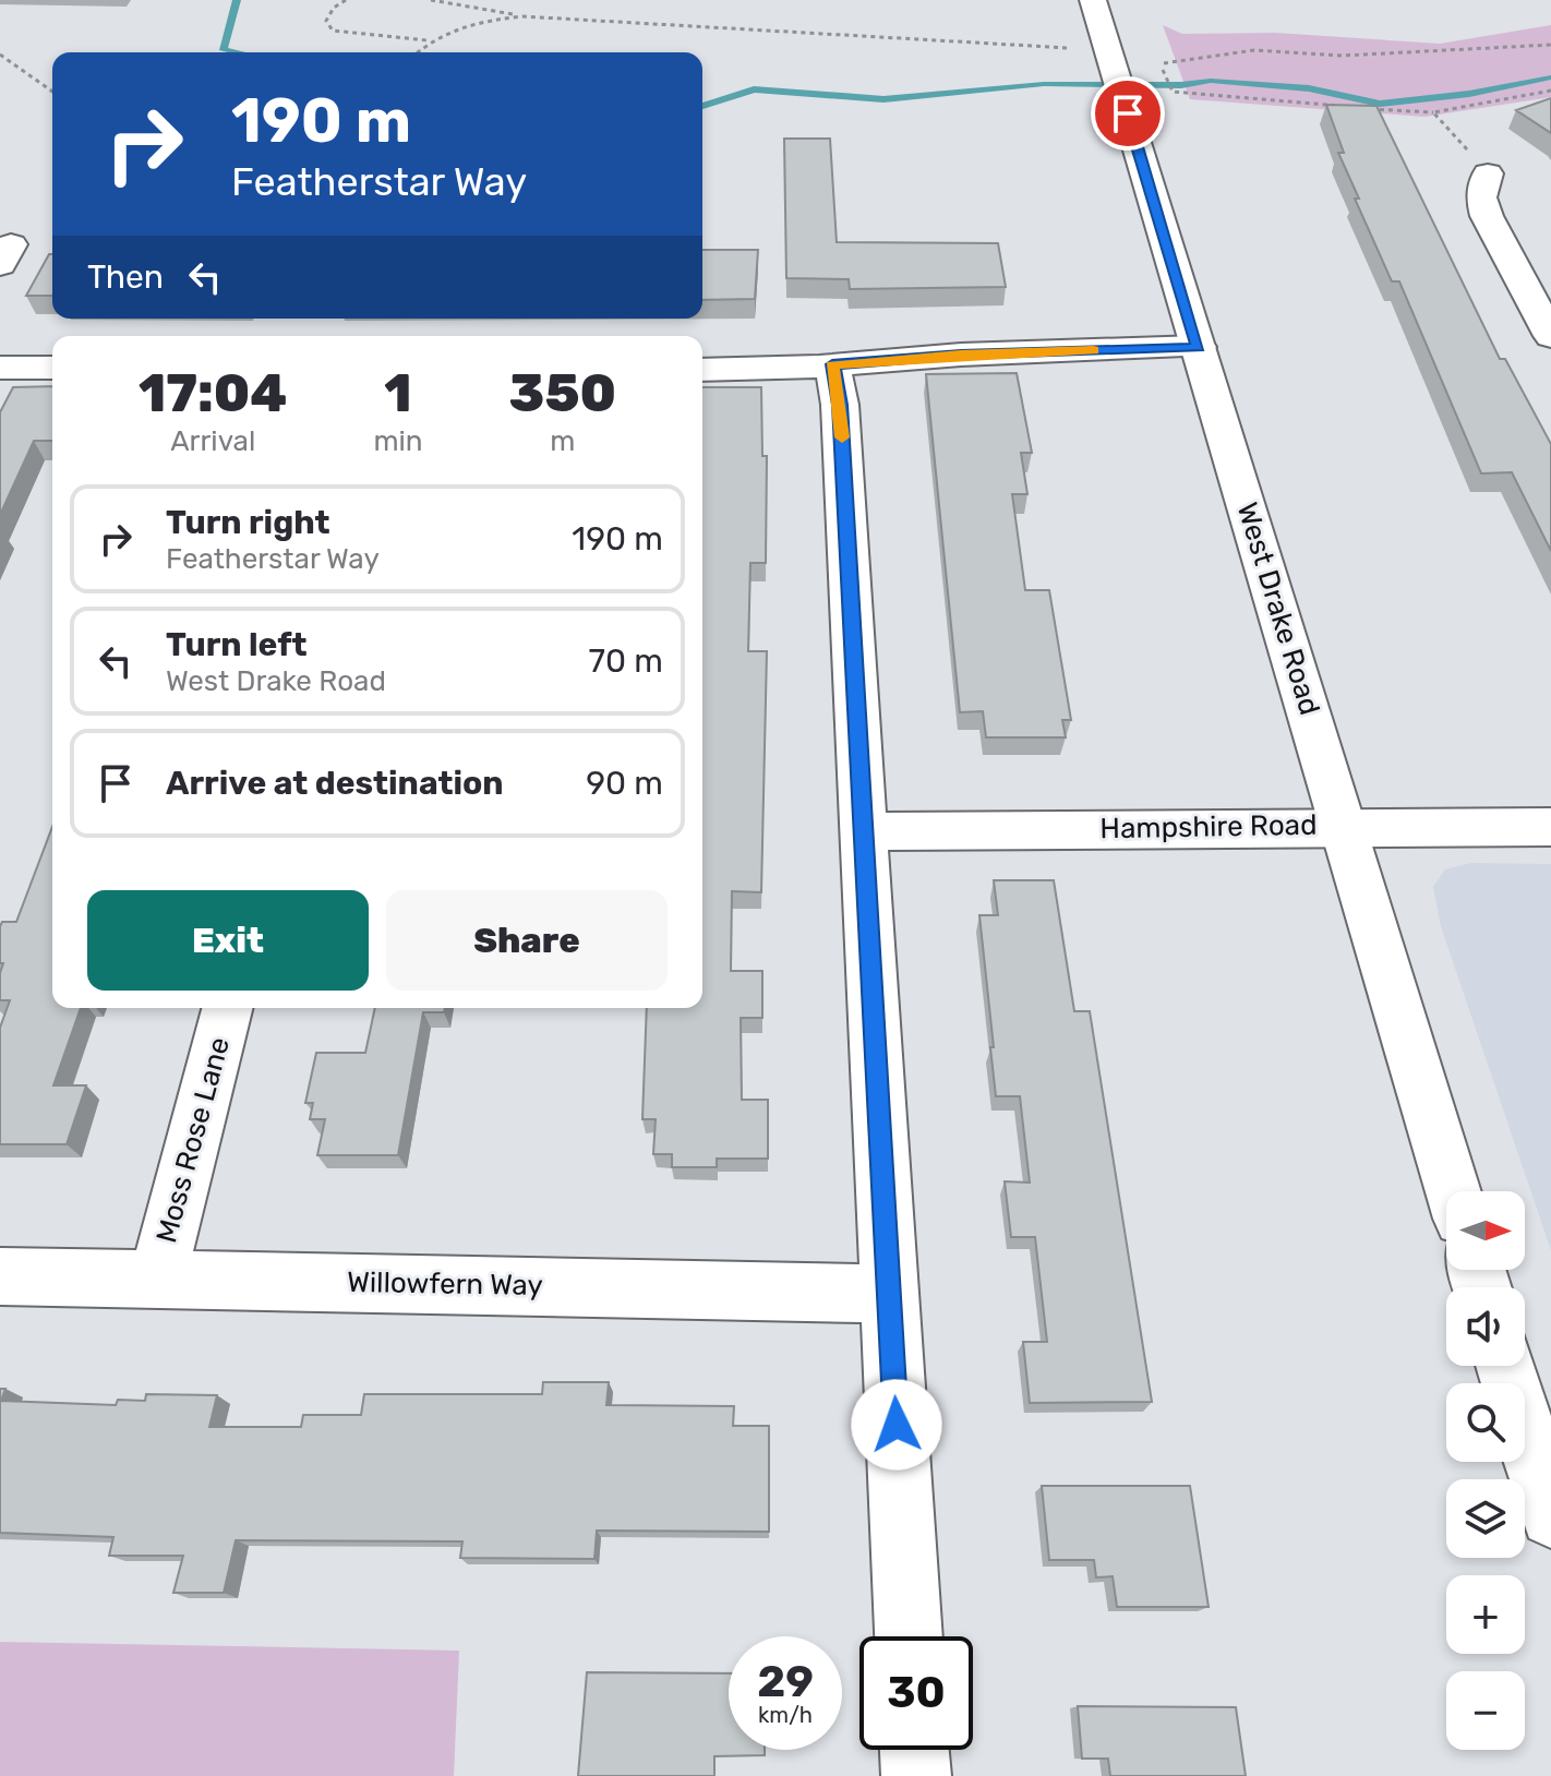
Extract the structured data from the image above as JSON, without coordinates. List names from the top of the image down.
{
  "streets": {
    "street": [
      "West Drake Road",
      "Hampshire Road",
      "Moss Rose Lane",
      "Willowfern Way"
    ]
  },
  "crossings": [
    ["West Drake Road", "Hampshire Road"],
    ["Moss Rose Lane", "Willowfern Way"]
  ],
  "north": "right",
  "page": {
    "turn": ["190 m", "Featherstar Way"],
    "then": "Then",
    "eta": [
      "17:04",
      "Arrival",
      "1",
      "min",
      "350",
      "m"
    ],
    "list": [
      {
        "name": "Turn right",
        "note": "Featherstar Way",
        "value": "190 m"
      },
      {
        "name": "Turn left",
        "note": "West Drake Road",
        "value": "70 m"
      },
      {
        "name": "Arrive at destination",
        "value": "90 m"
      }
    ],
    "buttons": ["Exit", "Share"],
    "map_buttons": ["+", "−"],
    "speed": "29 km/h",
    "limit": "30"
  }
}
